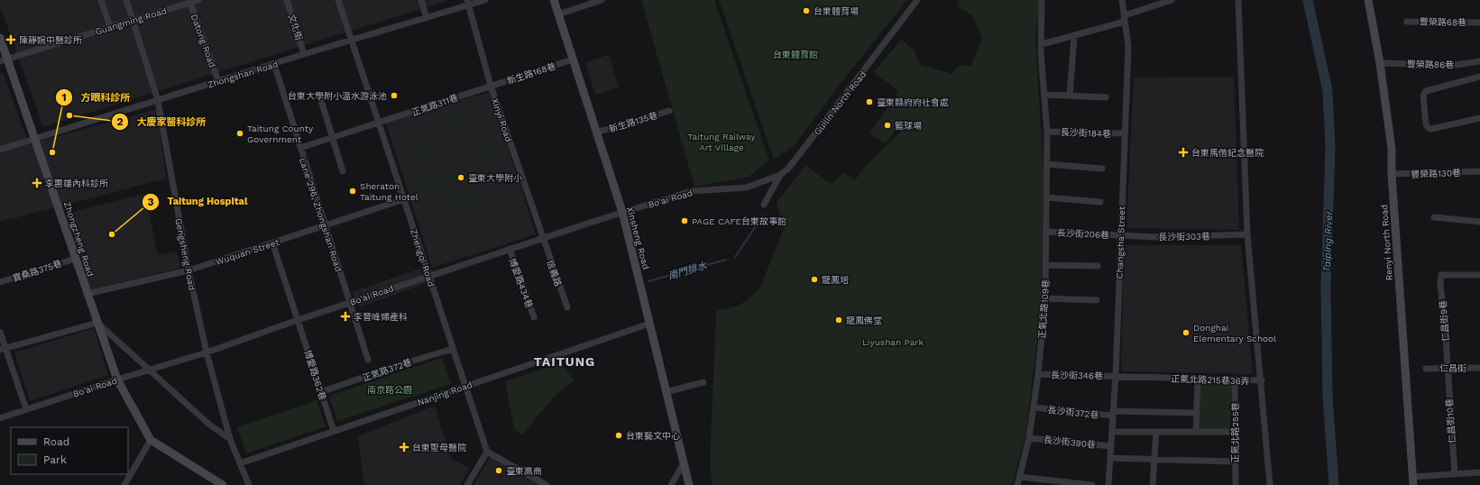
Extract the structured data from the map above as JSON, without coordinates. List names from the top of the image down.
{
  "streets": {
    "street": [
      "Guangming Road",
      "豐榮路68巷",
      "文化街",
      "Datong Road",
      "豐榮路86巷",
      "新生路168巷",
      "Zhongshan Road",
      "Guilin North Road",
      "正氣路311巷",
      "Xinyi Road",
      "新生路135巷",
      "長沙街184巷",
      "豐榮路130巷",
      "Bo'ai Road",
      "Lane 296, Zhongshan Road",
      "長沙街206巷",
      "長沙街303巷",
      "Xinsheng Road",
      "Zhongzheng Road",
      "Changsha Street",
      "Renyi North Road",
      "Wuquan Street",
      "Gengsheng Road",
      "Zhengqi Road",
      "寶桑路375巷",
      "信義路",
      "博愛路434巷",
      "正氣北路109巷",
      "仁昌街9巷",
      "仁昌街",
      "正氣路372巷",
      "博愛路362巷",
      "長沙街346巷",
      "正氣北路215巷36弄",
      "Nanjing Road",
      "長沙街372巷",
      "仁昌街10巷",
      "正氣北路255巷",
      "長沙街390巷"
    ]
  },
  "crossings": [
    ["Guangming Road", "Datong Road"],
    ["Guangming Road", "Zhongzheng Road"],
    ["Guangming Road", "Gengsheng Road"],
    ["文化街", "Zhongshan Road"],
    ["Datong Road", "Zhongshan Road"],
    ["豐榮路86巷", "Renyi North Road"],
    ["新生路168巷", "正氣路311巷"],
    ["新生路168巷", "Xinyi Road"],
    ["新生路168巷", "Xinsheng Road"],
    ["Zhongshan Road", "Xinyi Road"],
    ["Zhongshan Road", "Lane 296, Zhongshan Road"],
    ["Zhongshan Road", "Zhongzheng Road"],
    ["Zhongshan Road", "Gengsheng Road"],
    ["Zhongshan Road", "Zhengqi Road"],
    ["Guilin North Road", "Bo'ai Road"],
    ["正氣路311巷", "Xinyi Road"],
    ["正氣路311巷", "Lane 296, Zhongshan Road"],
    ["正氣路311巷", "Zhengqi Road"],
    ["Xinyi Road", "Bo'ai Road"],
    ["Xinyi Road", "信義路"],
    ["新生路135巷", "Xinsheng Road"],
    ["長沙街184巷", "Changsha Street"],
    ["長沙街184巷", "正氣北路109巷"],
    ["豐榮路130巷", "Renyi North Road"],
    ["Bo'ai Road", "Lane 296, Zhongshan Road"],
    ["Bo'ai Road", "Xinsheng Road"],
    ["Bo'ai Road", "Zhongzheng Road"],
    ["Bo'ai Road", "Gengsheng Road"],
    ["Bo'ai Road", "Zhengqi Road"],
    ["Bo'ai Road", "信義路"],
    ["Bo'ai Road", "博愛路434巷"],
    ["Bo'ai Road", "博愛路362巷"],
    ["Lane 296, Zhongshan Road", "Wuquan Street"],
    ["長沙街206巷", "長沙街303巷"],
    ["長沙街206巷", "Changsha Street"],
    ["長沙街206巷", "正氣北路109巷"],
    ["長沙街303巷", "Changsha Street"],
    ["Xinsheng Road", "Nanjing Road"],
    ["Zhongzheng Road", "Wuquan Street"],
    ["Zhongzheng Road", "Gengsheng Road"],
    ["Zhongzheng Road", "寶桑路375巷"],
    ["Changsha Street", "長沙街346巷"],
    ["Changsha Street", "長沙街372巷"],
    ["Changsha Street", "長沙街390巷"],
    ["Wuquan Street", "Gengsheng Road"],
    ["Wuquan Street", "Zhengqi Road"],
    ["Wuquan Street", "博愛路362巷"],
    ["Gengsheng Road", "Nanjing Road"],
    ["Zhengqi Road", "正氣路372巷"],
    ["Zhengqi Road", "Nanjing Road"],
    ["正氣北路109巷", "長沙街346巷"],
    ["正氣北路109巷", "長沙街372巷"],
    ["正氣北路109巷", "長沙街390巷"],
    ["仁昌街9巷", "仁昌街"],
    ["仁昌街9巷", "仁昌街10巷"],
    ["仁昌街", "仁昌街10巷"],
    ["正氣路372巷", "博愛路362巷"],
    ["博愛路362巷", "Nanjing Road"],
    ["長沙街346巷", "正氣北路215巷36弄"],
    ["正氣北路215巷36弄", "正氣北路255巷"]
  ],
  "districts": ["TAITUNG"],
  "water": ["Taiping River", "南門排水"],
  "parks": [
    "台東體育館",
    "Taitung Railway Art Village",
    "Liyushan Park",
    "南京路公園"
  ],
  "places": {
    "other": [
      "台東體育場",
      "台東大學附小溫水游泳池",
      "臺東縣府府社會處",
      "大慶家醫科診所",
      "籃球場",
      "Taitung County Government",
      "方眼科診所",
      "臺東大學附小",
      "Sheraton Taitung Hotel",
      "PAGE CAFE台東故事館",
      "Taitung Hospital",
      "龍鳳塔",
      "龍鳳佛堂",
      "Donghai Elementary School",
      "台東藝文中心",
      "臺東高商"
    ],
    "health": [
      "陳靜婉中醫診所",
      "台東馬偕紀念醫院",
      "李惠雄內科診所",
      "李晉峰婦產科",
      "台東聖母醫院"
    ]
  },
  "legend": ["Road", "Park"]
}
